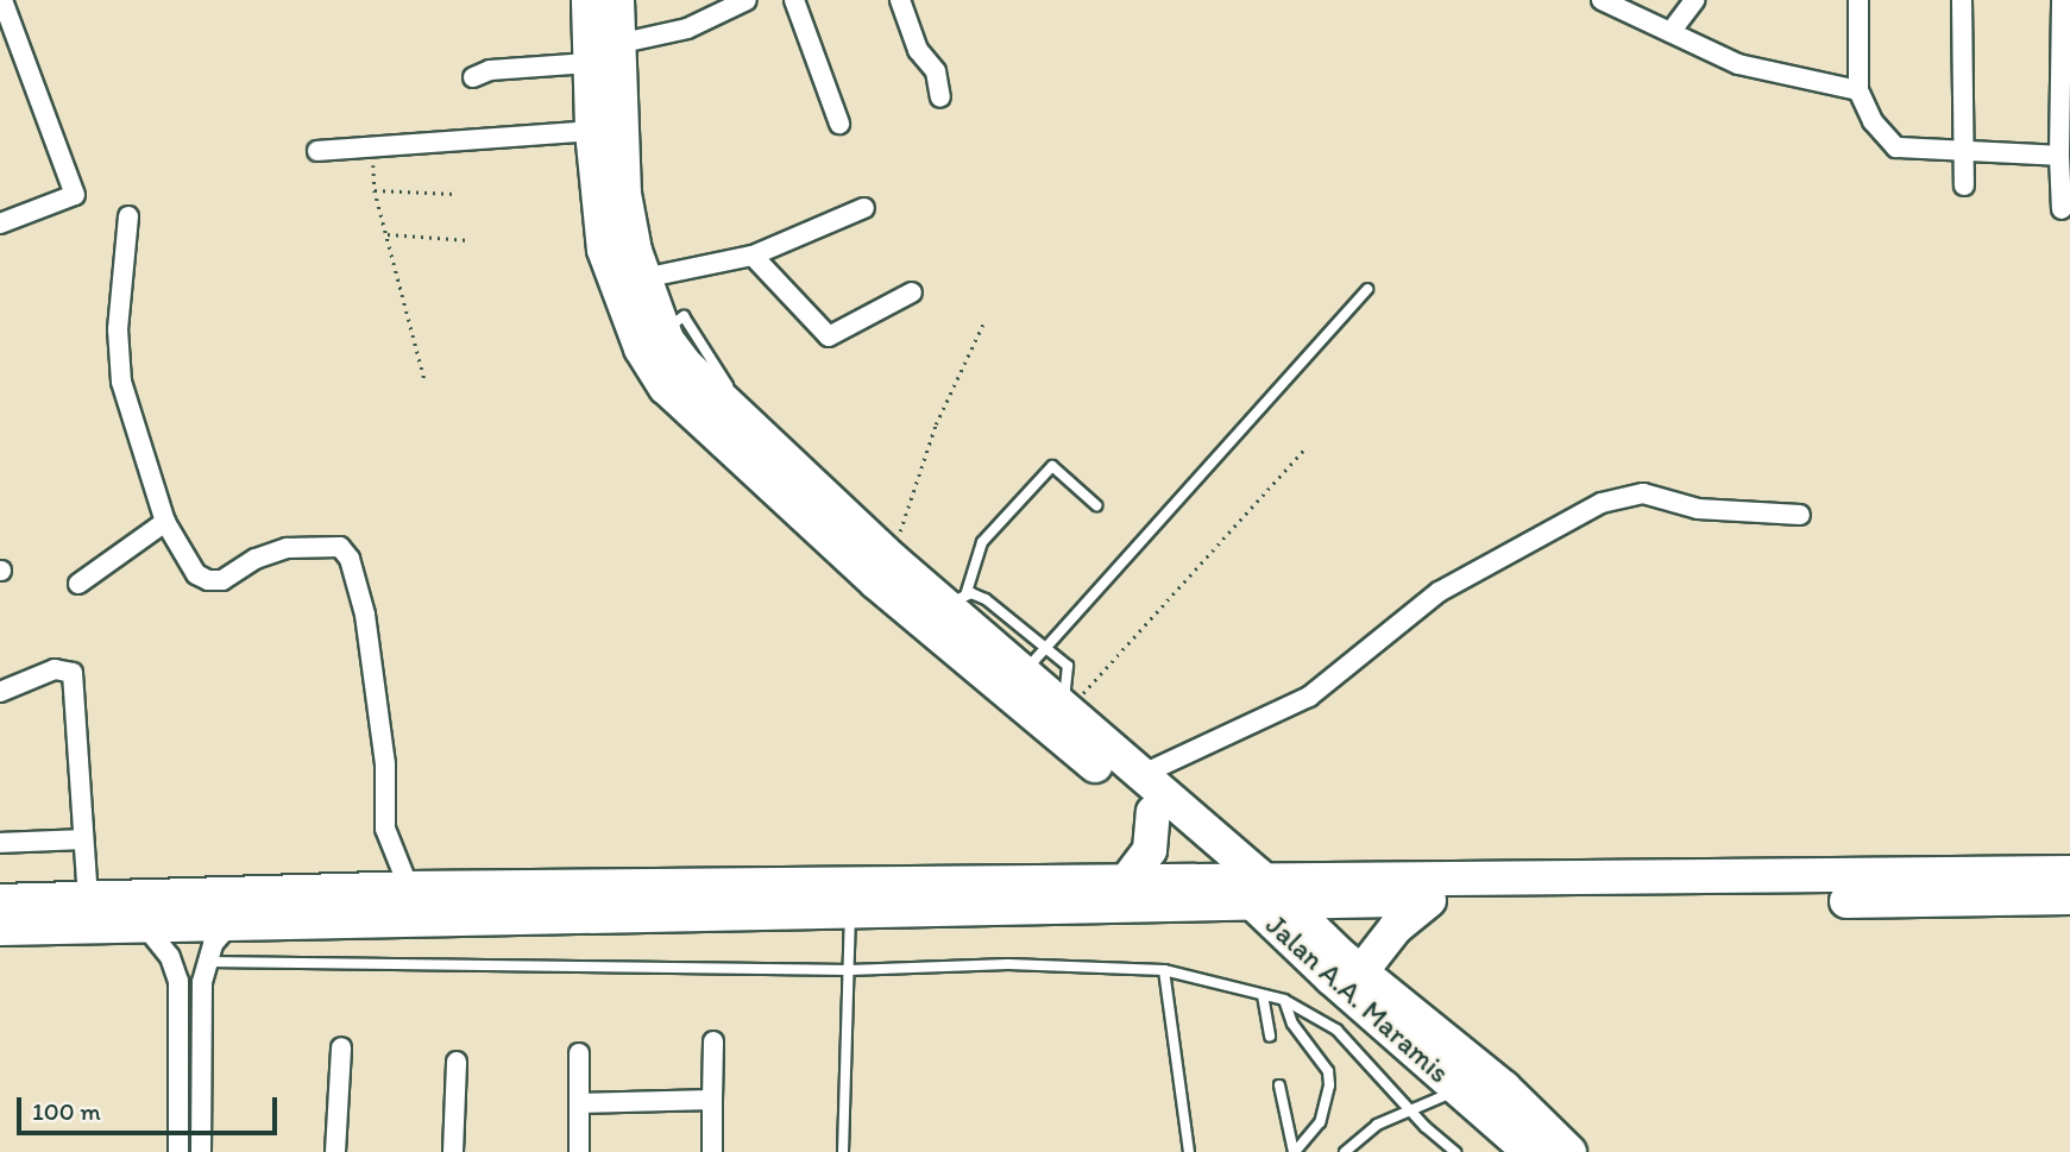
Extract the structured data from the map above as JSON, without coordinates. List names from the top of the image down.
{
  "streets": {
    "highway": ["Jalan A.A. Maramis"]
  },
  "scale_bar": "100 m"
}
